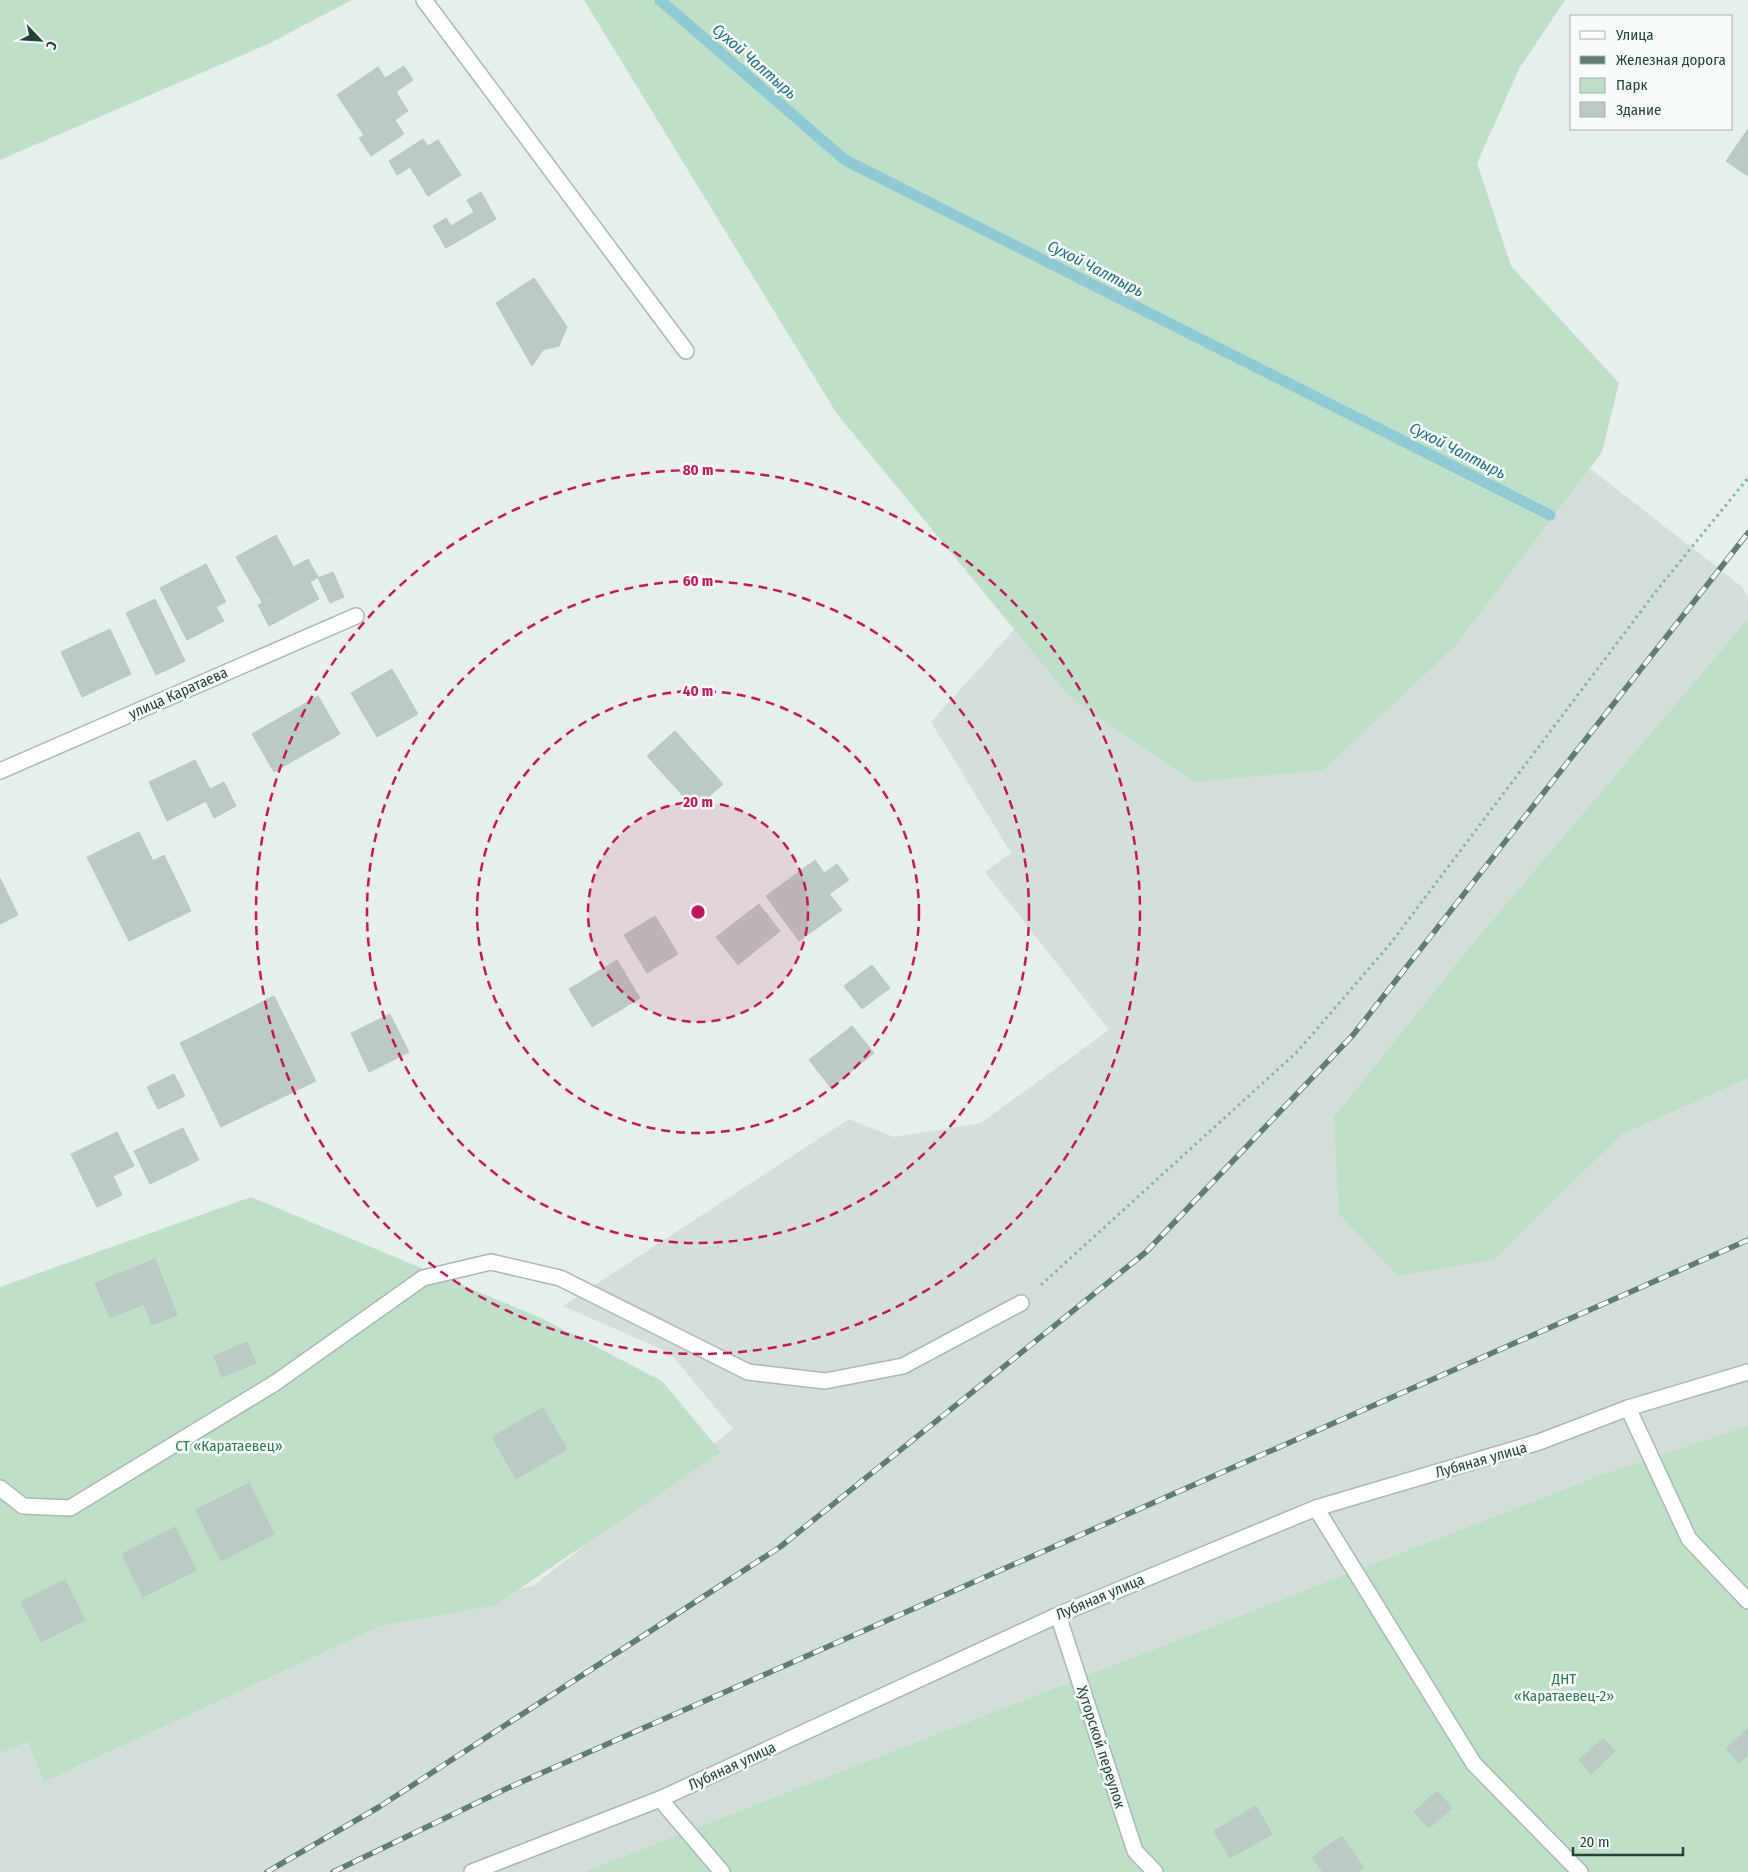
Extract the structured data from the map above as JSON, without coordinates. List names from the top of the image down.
{
  "streets": {
    "street": ["улица Каратаева", "Лубяная улица", "Хуторской переулок"]
  },
  "crossings": [
    ["Лубяная улица", "Хуторской переулок"]
  ],
  "water": ["Сухой Чалтырь"],
  "parks": ["СТ «Каратаевец»", "ДНТ «Каратаевец-2»"],
  "legend": [
    "Улица",
    "Железная дорога",
    "Парк",
    "Здание"
  ],
  "scale_bar": "20 m",
  "north": "bottom right",
  "rings": [
    "80 m",
    "60 m",
    "40 m",
    "20 m"
  ]
}
